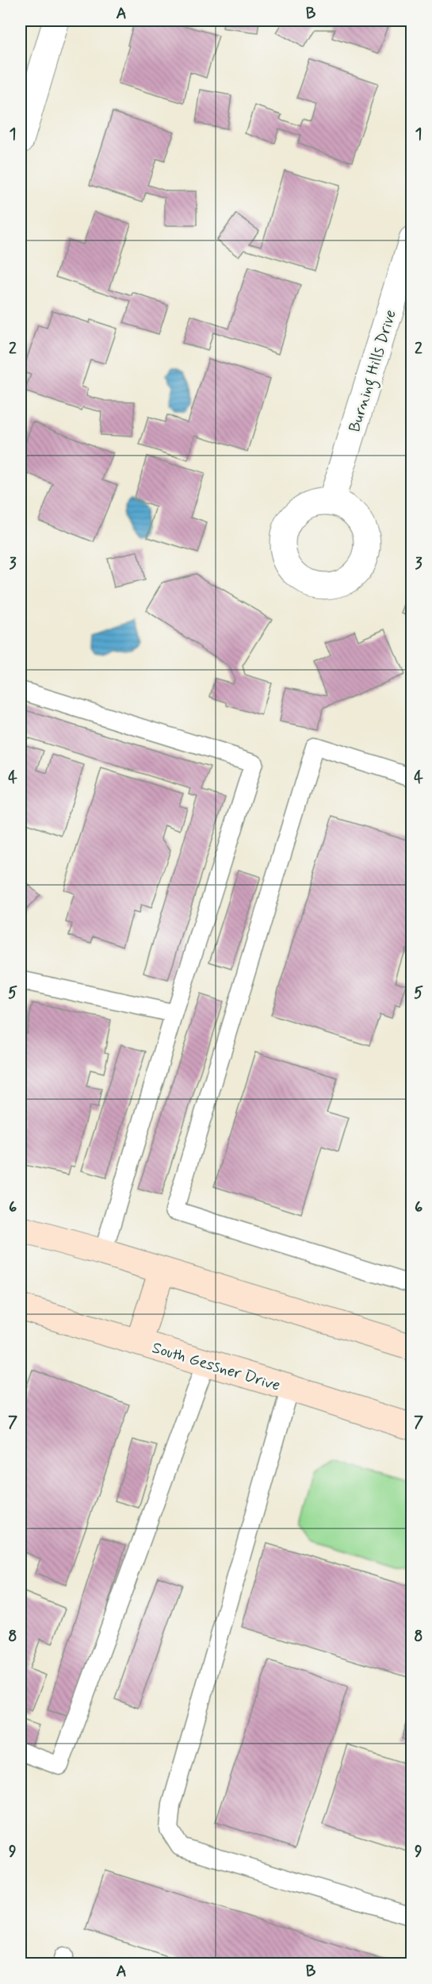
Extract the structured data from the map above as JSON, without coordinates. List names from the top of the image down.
{
  "streets": {
    "main road": ["South Gessner Drive"],
    "street": ["Burning Hills Drive"]
  },
  "grid": {
    "columns": ["A", "B"],
    "rows": [
      "1",
      "2",
      "3",
      "4",
      "5",
      "6",
      "7",
      "8",
      "9"
    ]
  }
}
